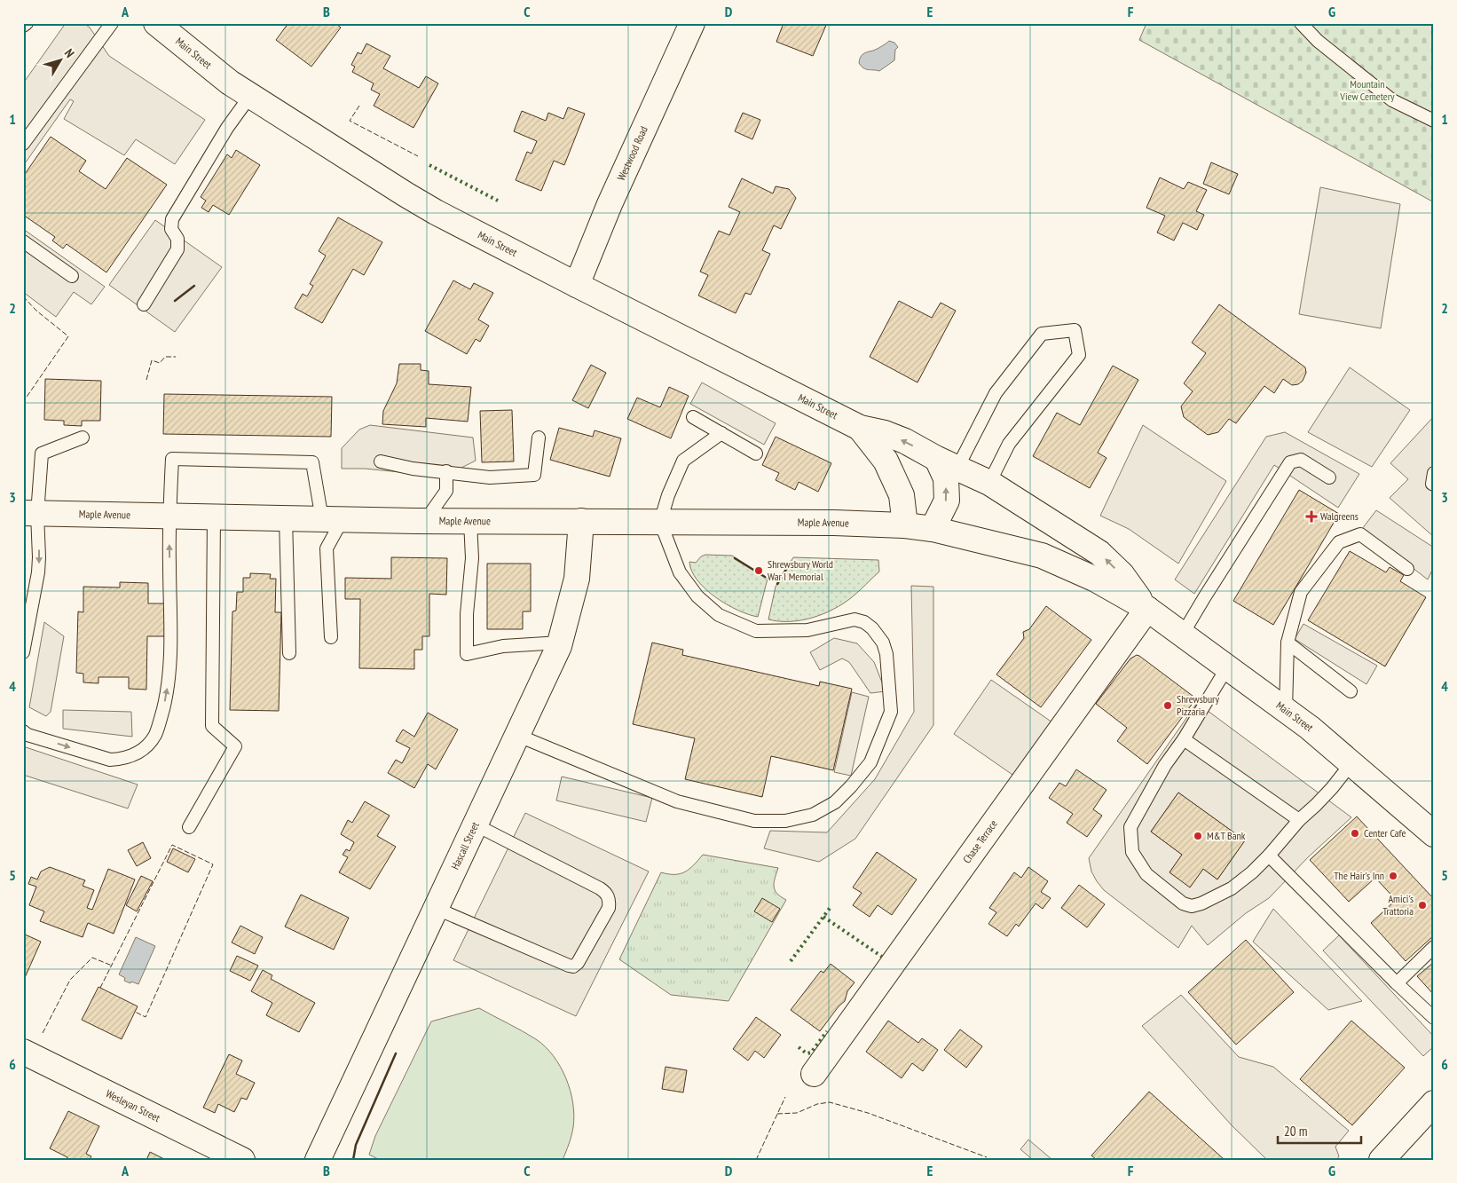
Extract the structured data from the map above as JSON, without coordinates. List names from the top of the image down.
{
  "streets": {
    "main road": [
      "Main Street",
      "Westwood Road",
      "Maple Avenue",
      "Chase Terrace",
      "Hascall Street",
      "Wesleyan Street"
    ]
  },
  "crossings": [
    ["Main Street", "Westwood Road"],
    ["Main Street", "Maple Avenue"],
    ["Main Street", "Chase Terrace"],
    ["Maple Avenue", "Hascall Street"]
  ],
  "parks": ["Mountain View Cemetery"],
  "places": {
    "health": ["Walgreens"],
    "other": [
      "Shrewsbury World War I Memorial",
      "Shrewsbury Pizzaria",
      "Center Cafe",
      "M&T Bank",
      "The Hair's Inn",
      "Amici's Trattoria"
    ]
  },
  "scale_bar": "20 m",
  "north": "top right",
  "grid": {
    "columns": [
      "A",
      "B",
      "C",
      "D",
      "E",
      "F",
      "G"
    ],
    "rows": [
      "1",
      "2",
      "3",
      "4",
      "5",
      "6"
    ]
  }
}
